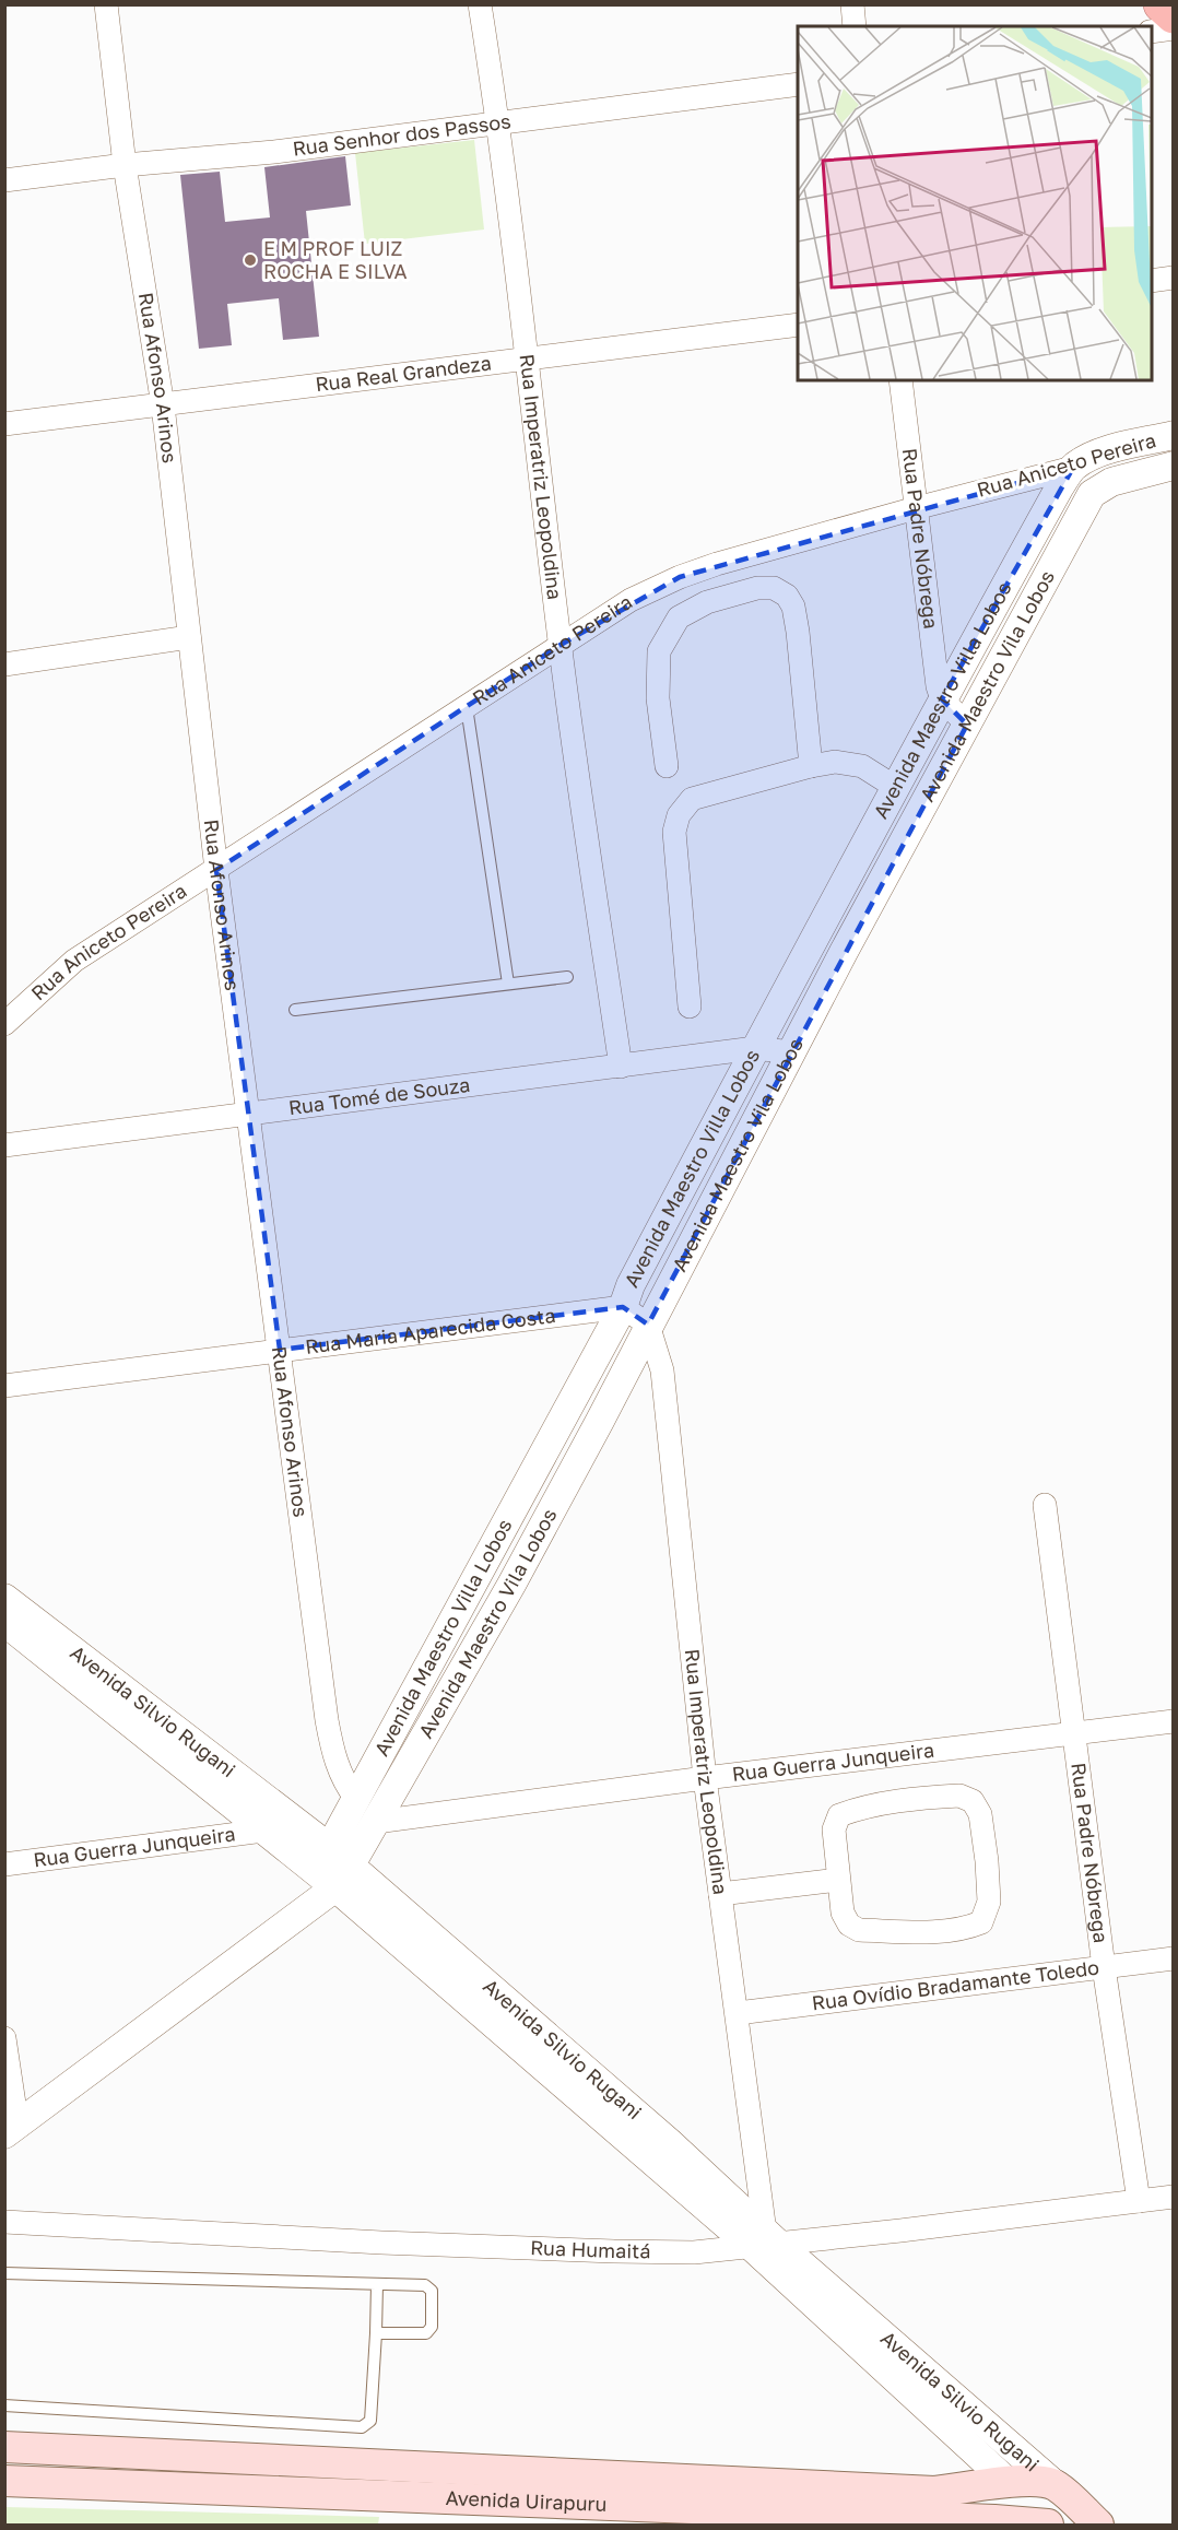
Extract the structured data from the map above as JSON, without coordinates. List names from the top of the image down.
{
  "streets": {
    "main road": ["Avenida Silvio Rugani", "Avenida Uirapuru"],
    "street": [
      "Rua Senhor dos Passos",
      "Rua Real Grandeza",
      "Rua Afonso Arinos",
      "Rua Aniceto Pereira",
      "Rua Imperatriz Leopoldina",
      "Rua Padre Nóbrega",
      "Avenida Maestro Vila Lobos",
      "Avenida Maestro Villa Lobos",
      "Rua Tomé de Souza",
      "Rua Maria Aparecida Costa",
      "Rua Guerra Junqueira",
      "Rua Ovídio Bradamante Toledo",
      "Rua Humaitá"
    ]
  },
  "crossings": [
    ["Rua Senhor dos Passos", "Rua Afonso Arinos"],
    ["Rua Senhor dos Passos", "Rua Imperatriz Leopoldina"],
    ["Rua Real Grandeza", "Rua Afonso Arinos"],
    ["Rua Real Grandeza", "Rua Imperatriz Leopoldina"],
    ["Rua Afonso Arinos", "Rua Aniceto Pereira"],
    ["Rua Afonso Arinos", "Avenida Maestro Villa Lobos"],
    ["Rua Afonso Arinos", "Rua Tomé de Souza"],
    ["Rua Afonso Arinos", "Rua Maria Aparecida Costa"],
    ["Rua Aniceto Pereira", "Rua Imperatriz Leopoldina"],
    ["Rua Aniceto Pereira", "Rua Padre Nóbrega"],
    ["Rua Aniceto Pereira", "Avenida Maestro Villa Lobos"],
    ["Rua Imperatriz Leopoldina", "Avenida Maestro Vila Lobos"],
    ["Rua Imperatriz Leopoldina", "Rua Tomé de Souza"],
    ["Rua Imperatriz Leopoldina", "Avenida Silvio Rugani"],
    ["Rua Imperatriz Leopoldina", "Rua Guerra Junqueira"],
    ["Rua Imperatriz Leopoldina", "Rua Ovídio Bradamante Toledo"],
    ["Rua Imperatriz Leopoldina", "Rua Humaitá"],
    ["Rua Padre Nóbrega", "Avenida Maestro Villa Lobos"],
    ["Rua Padre Nóbrega", "Rua Guerra Junqueira"],
    ["Rua Padre Nóbrega", "Rua Ovídio Bradamante Toledo"],
    ["Rua Padre Nóbrega", "Rua Humaitá"],
    ["Avenida Maestro Vila Lobos", "Avenida Maestro Villa Lobos"],
    ["Avenida Maestro Vila Lobos", "Rua Tomé de Souza"],
    ["Avenida Maestro Vila Lobos", "Avenida Silvio Rugani"],
    ["Avenida Maestro Vila Lobos", "Rua Guerra Junqueira"],
    ["Avenida Maestro Villa Lobos", "Rua Tomé de Souza"],
    ["Avenida Maestro Villa Lobos", "Rua Maria Aparecida Costa"],
    ["Avenida Maestro Villa Lobos", "Avenida Silvio Rugani"],
    ["Avenida Silvio Rugani", "Rua Guerra Junqueira"],
    ["Avenida Silvio Rugani", "Rua Humaitá"],
    ["Avenida Silvio Rugani", "Avenida Uirapuru"]
  ],
  "places": ["E M PROF LUIZ ROCHA E SILVA"]
}
